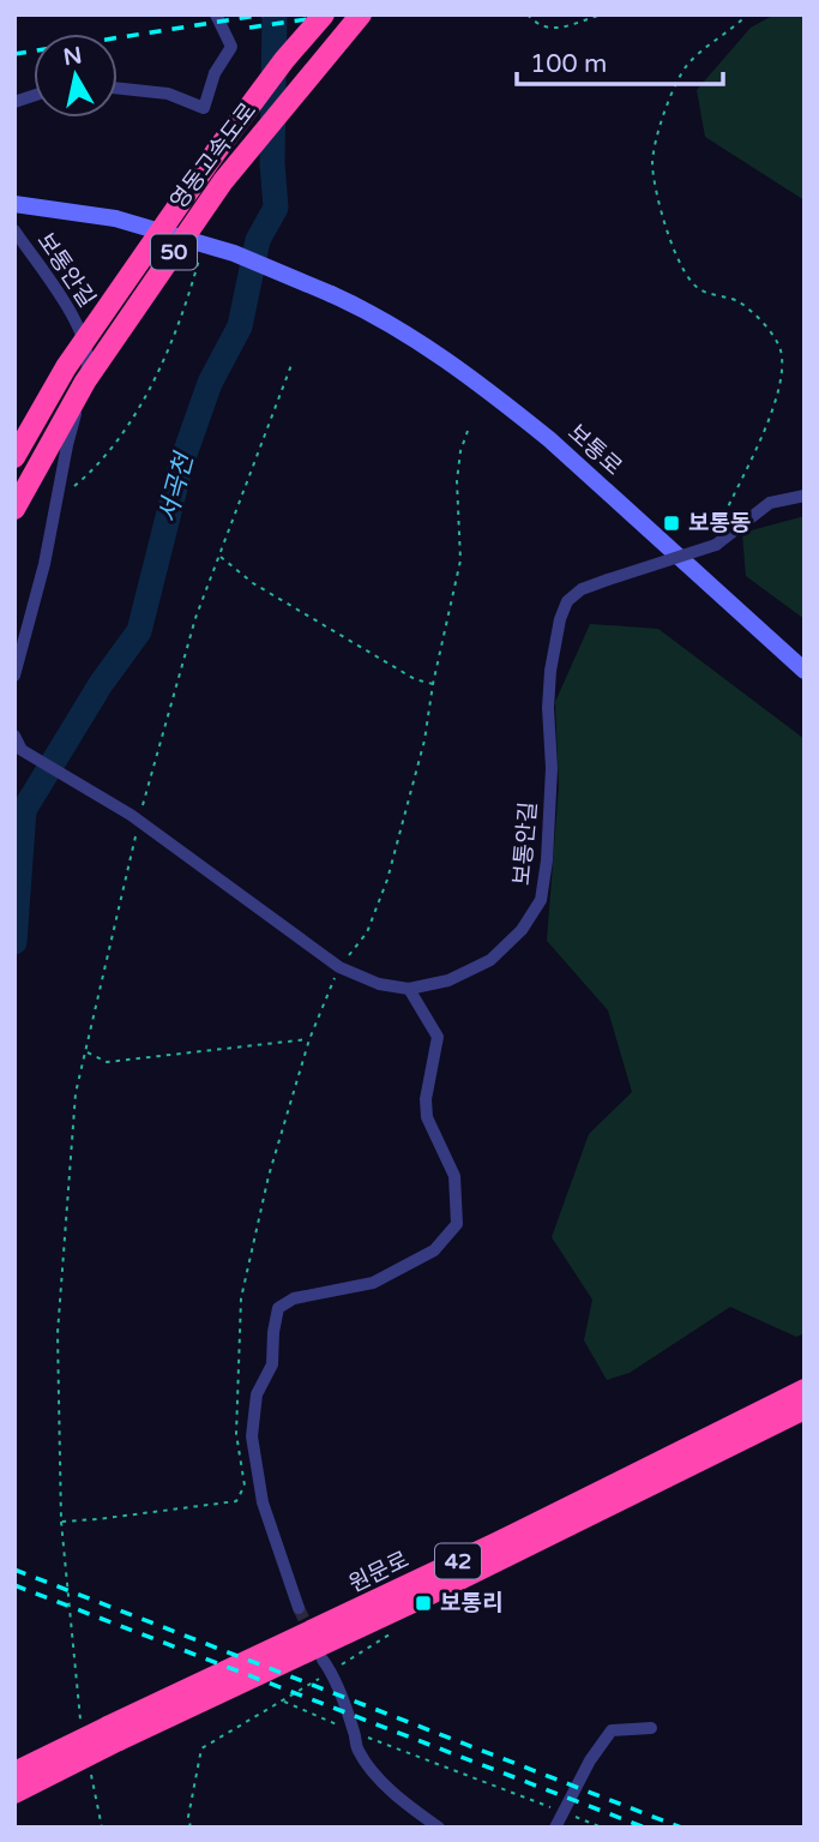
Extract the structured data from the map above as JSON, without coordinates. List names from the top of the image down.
{
  "streets": {
    "highway": [
      "영동고속도로",
      "50",
      "42",
      "원문로"
    ],
    "street": ["보통안길", "보통로"]
  },
  "crossings": [
    ["42", "원문로"]
  ],
  "water": ["서곡천"],
  "places": {
    "transit": ["보통동", "보통리"]
  },
  "scale_bar": "100 m",
  "north": "top"
}
